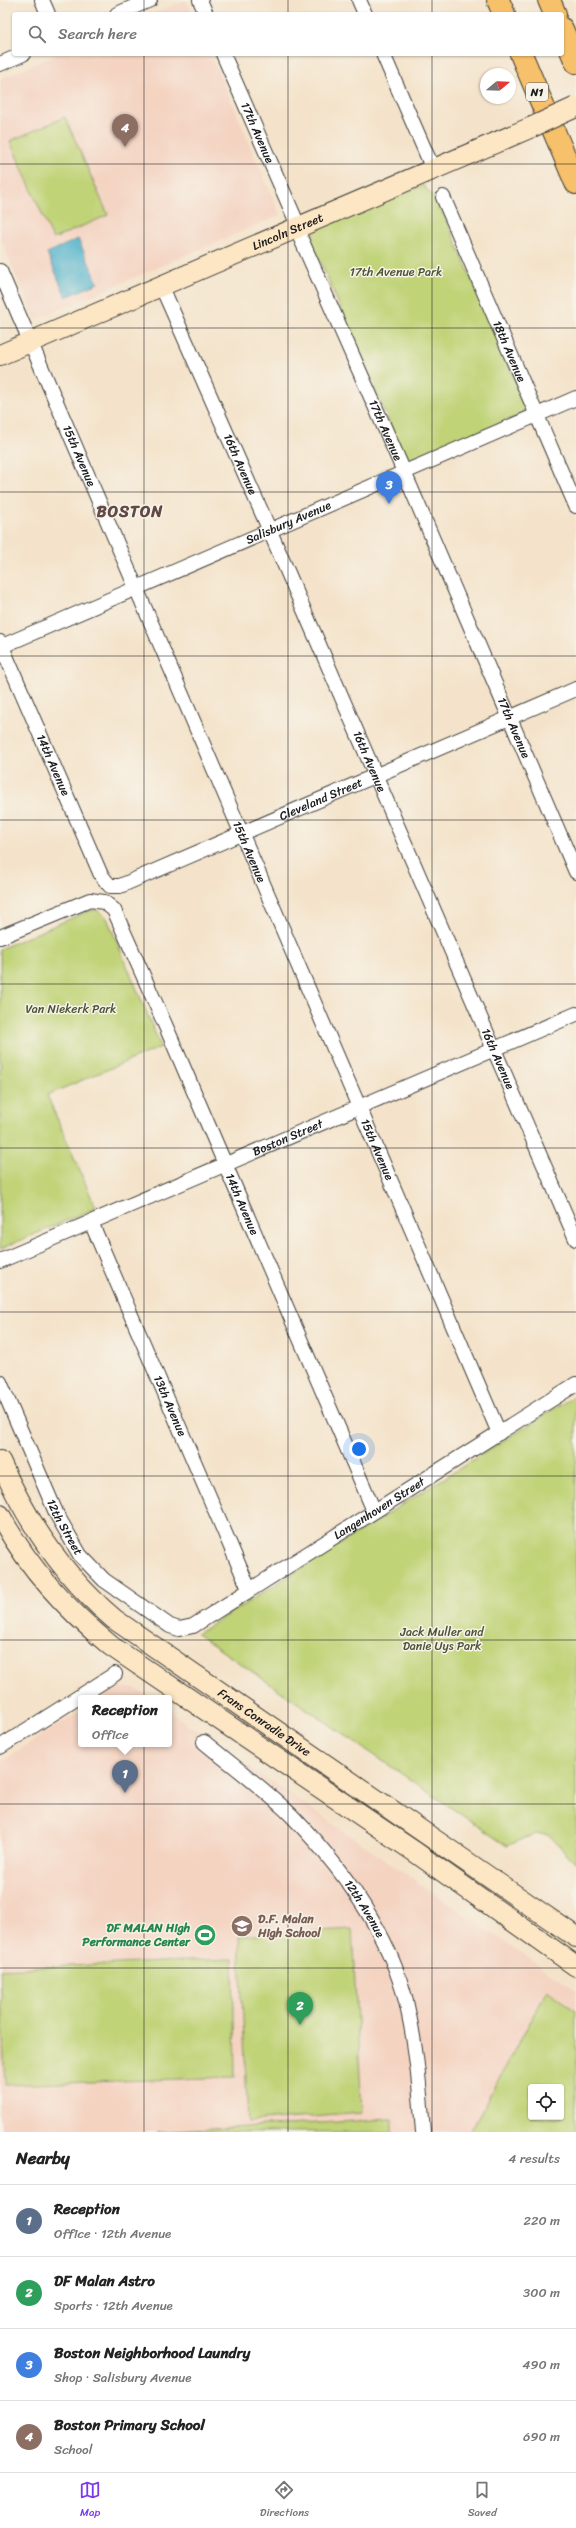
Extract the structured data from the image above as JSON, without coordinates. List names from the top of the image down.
{
  "streets": {
    "highway": ["N1"],
    "main road": ["Lincoln Street", "Frans Conradie Drive"],
    "street": [
      "17th Avenue",
      "18th Avenue",
      "15th Avenue",
      "16th Avenue",
      "Salisbury Avenue",
      "14th Avenue",
      "Cleveland Street",
      "Boston Street",
      "13th Avenue",
      "Langenhoven Street",
      "12th Street",
      "12th Avenue"
    ]
  },
  "crossings": [
    ["17th Avenue", "Lincoln Street"],
    ["17th Avenue", "Salisbury Avenue"],
    ["17th Avenue", "Cleveland Street"],
    ["Lincoln Street", "15th Avenue"],
    ["Lincoln Street", "16th Avenue"],
    ["18th Avenue", "Salisbury Avenue"],
    ["15th Avenue", "Salisbury Avenue"],
    ["15th Avenue", "Cleveland Street"],
    ["15th Avenue", "Boston Street"],
    ["15th Avenue", "Langenhoven Street"],
    ["16th Avenue", "Salisbury Avenue"],
    ["16th Avenue", "Cleveland Street"],
    ["16th Avenue", "Boston Street"],
    ["Salisbury Avenue", "14th Avenue"],
    ["14th Avenue", "Cleveland Street"],
    ["14th Avenue", "Boston Street"],
    ["14th Avenue", "Langenhoven Street"],
    ["Boston Street", "13th Avenue"],
    ["13th Avenue", "Langenhoven Street"],
    ["Langenhoven Street", "12th Street"]
  ],
  "districts": ["BOSTON"],
  "parks": ["17th Avenue Park", "Van Niekerk Park", "Jack Muller and Danie Uys Park"],
  "places": {
    "school or university": ["D.F. Malan High School"],
    "sports": ["DF MALAN High Performance Center"]
  },
  "north": "right",
  "page": {
    "search": "Search here",
    "pins": [
      "4",
      "3",
      "1",
      "2"
    ],
    "popup": ["Reception", "Office"],
    "heading": ["Nearby", "4 results"],
    "list": [
      {
        "mark": "1",
        "name": "Reception",
        "note": "Office · 12th Avenue",
        "value": "220 m"
      },
      {
        "mark": "2",
        "name": "DF Malan Astro",
        "note": "Sports · 12th Avenue",
        "value": "300 m"
      },
      {
        "mark": "3",
        "name": "Boston Neighborhood Laundry",
        "note": "Shop · Salisbury Avenue",
        "value": "490 m"
      },
      {
        "mark": "4",
        "name": "Boston Primary School",
        "note": "School",
        "value": "690 m"
      }
    ],
    "nav": ["Map", "Directions", "Saved"]
  }
}
